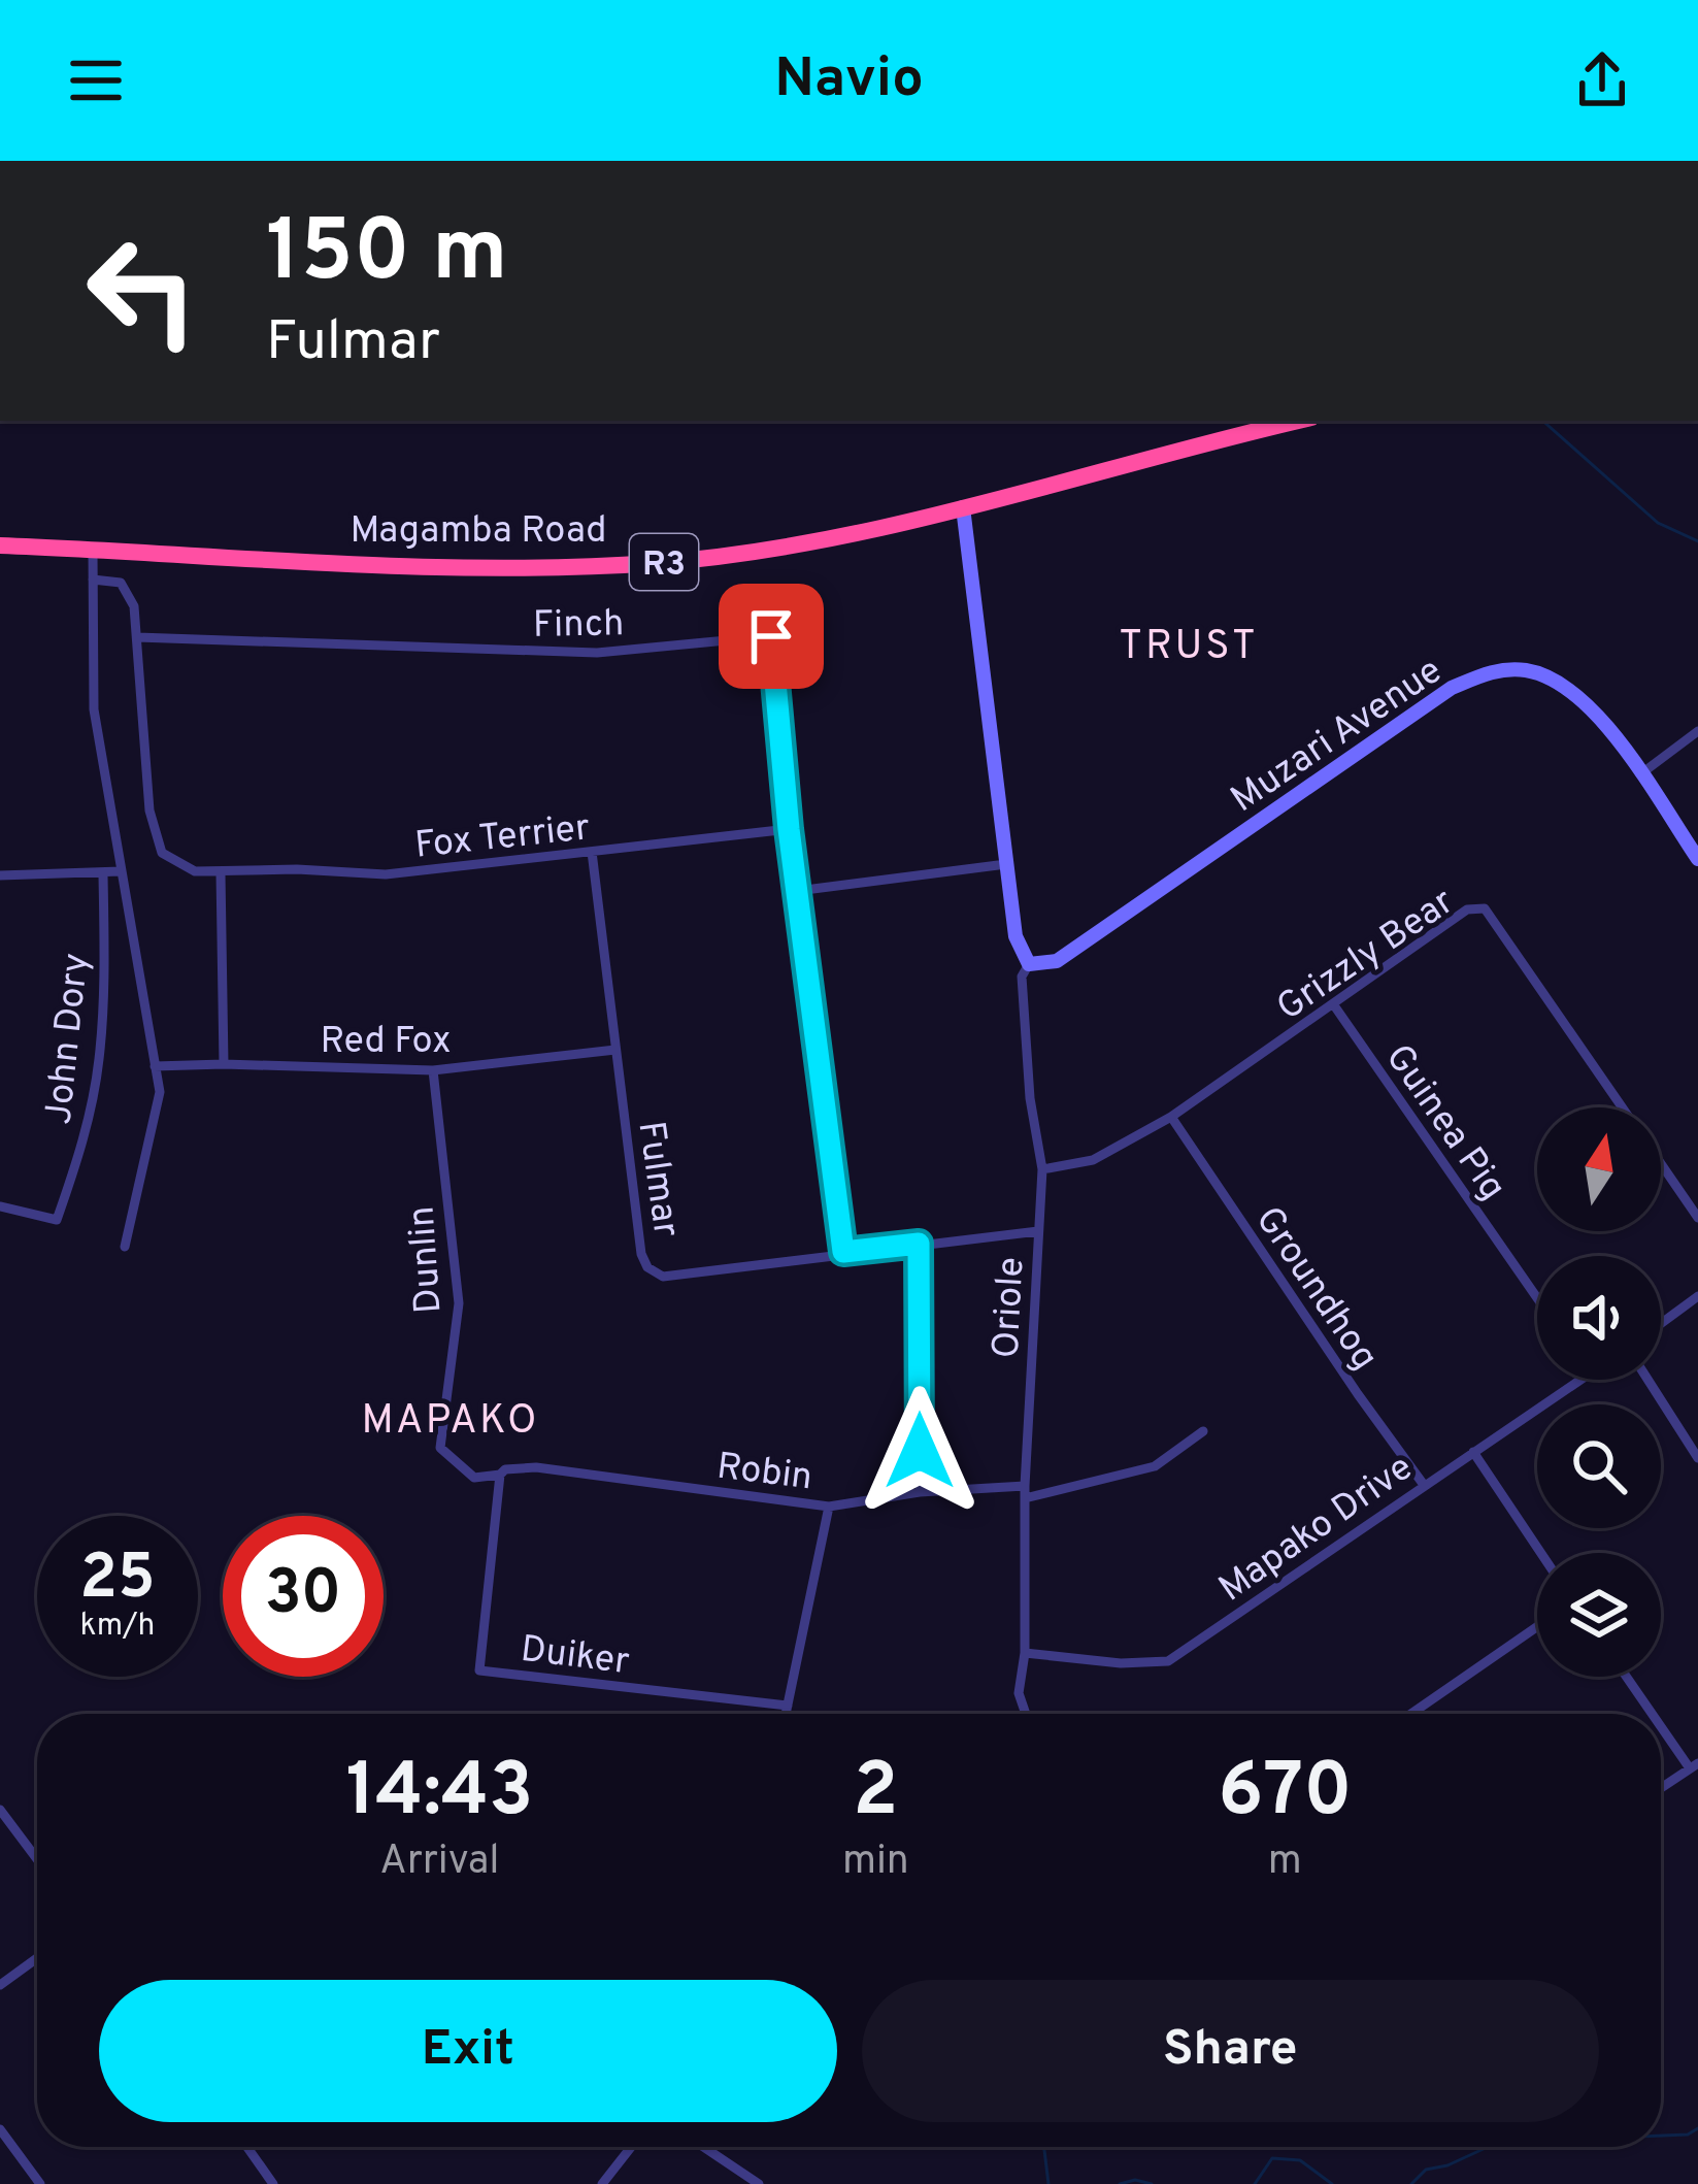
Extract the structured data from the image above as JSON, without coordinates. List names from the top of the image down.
{
  "streets": {
    "highway": ["Magamba Road", "R3"],
    "street": [
      "Finch",
      "Muzari Avenue",
      "Fox Terrier",
      "Grizzly Bear",
      "John Dory",
      "Red Fox",
      "Guinea Pig",
      "Fulmar",
      "Dunlin",
      "Groundhog",
      "Oriole",
      "Robin",
      "Mapako Drive",
      "Duiker"
    ]
  },
  "crossings": [
    ["Finch", "Fox Terrier"],
    ["Finch", "Fulmar"],
    ["Muzari Avenue", "Oriole"],
    ["Fox Terrier", "Fulmar"],
    ["Grizzly Bear", "Guinea Pig"],
    ["Grizzly Bear", "Groundhog"],
    ["Grizzly Bear", "Oriole"],
    ["Red Fox", "Fulmar"],
    ["Red Fox", "Dunlin"],
    ["Fulmar", "Oriole"],
    ["Dunlin", "Robin"],
    ["Dunlin", "Duiker"],
    ["Groundhog", "Mapako Drive"],
    ["Oriole", "Robin"],
    ["Oriole", "Mapako Drive"],
    ["Robin", "Duiker"]
  ],
  "districts": ["TRUST", "MAPAKO"],
  "north": "top",
  "page": {
    "header": "Navio",
    "turn": ["150 m", "Fulmar"],
    "speed": "25 km/h",
    "limit": "30",
    "eta": [
      "14:43",
      "Arrival",
      "2",
      "min",
      "670",
      "m"
    ],
    "buttons": ["Exit", "Share"]
  }
}
